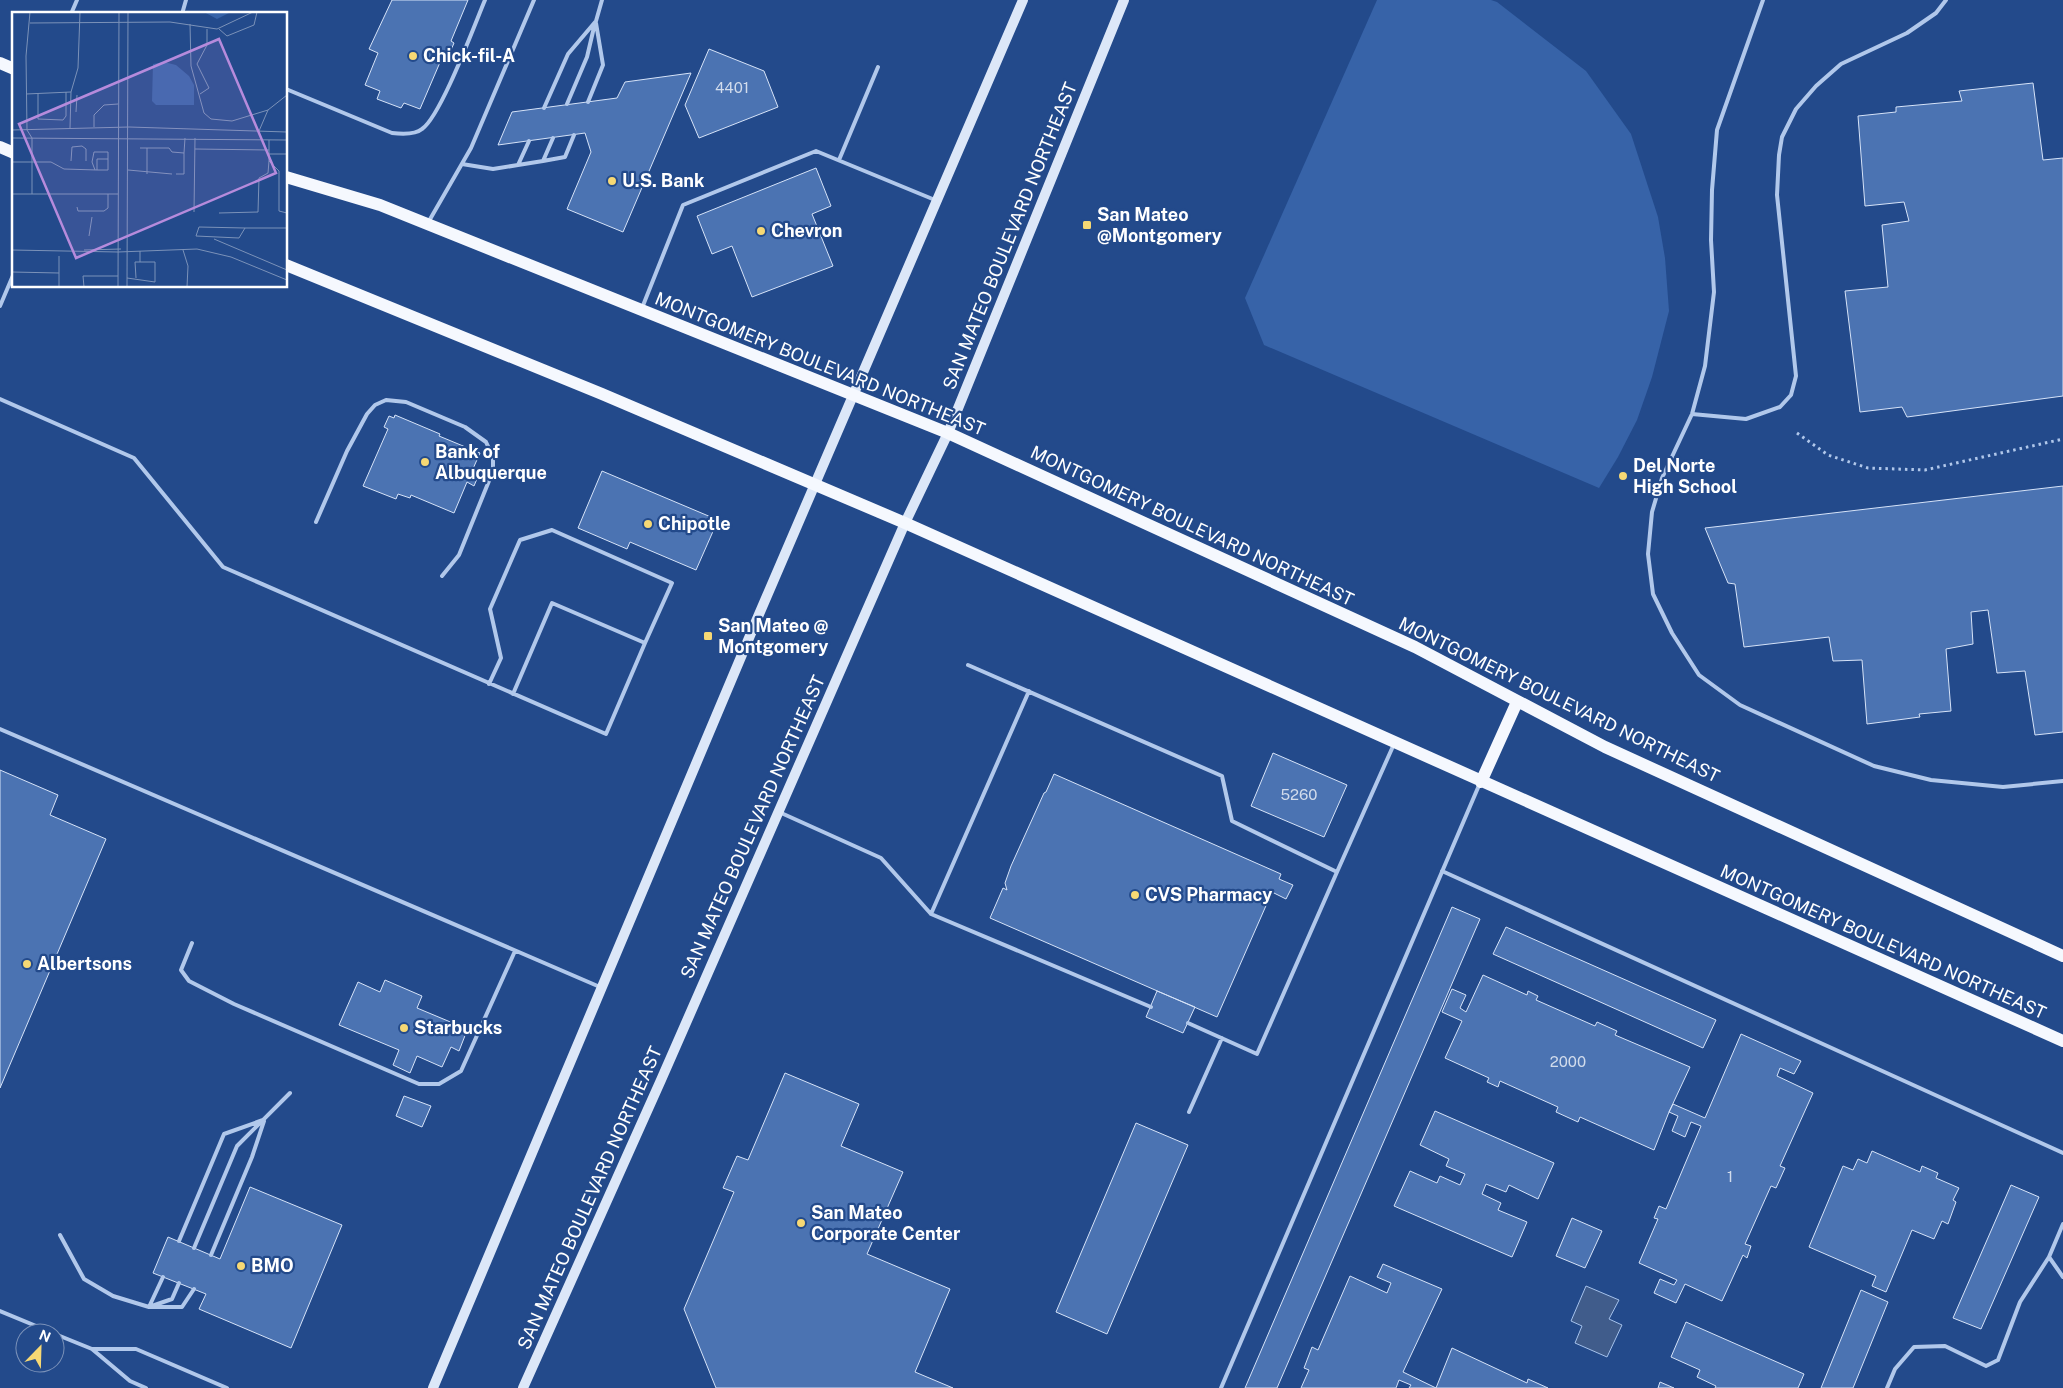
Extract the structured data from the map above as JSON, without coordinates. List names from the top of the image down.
{
  "streets": {
    "main road": ["SAN MATEO BOULEVARD NORTHEAST", "MONTGOMERY BOULEVARD NORTHEAST"]
  },
  "crossings": [
    ["SAN MATEO BOULEVARD NORTHEAST", "MONTGOMERY BOULEVARD NORTHEAST"]
  ],
  "places": {
    "other": [
      "Chick-fil-A",
      "U.S. Bank",
      "Chevron",
      "Bank of Albuquerque",
      "Del Norte High School",
      "Chipotle",
      "CVS Pharmacy",
      "Albertsons",
      "Starbucks",
      "San Mateo Corporate Center",
      "BMO"
    ],
    "transit": ["San Mateo @Montgomery", "San Mateo @ Montgomery"]
  },
  "house_numbers": [
    "4401",
    "5260",
    "2000",
    "1"
  ],
  "north": "top right"
}
